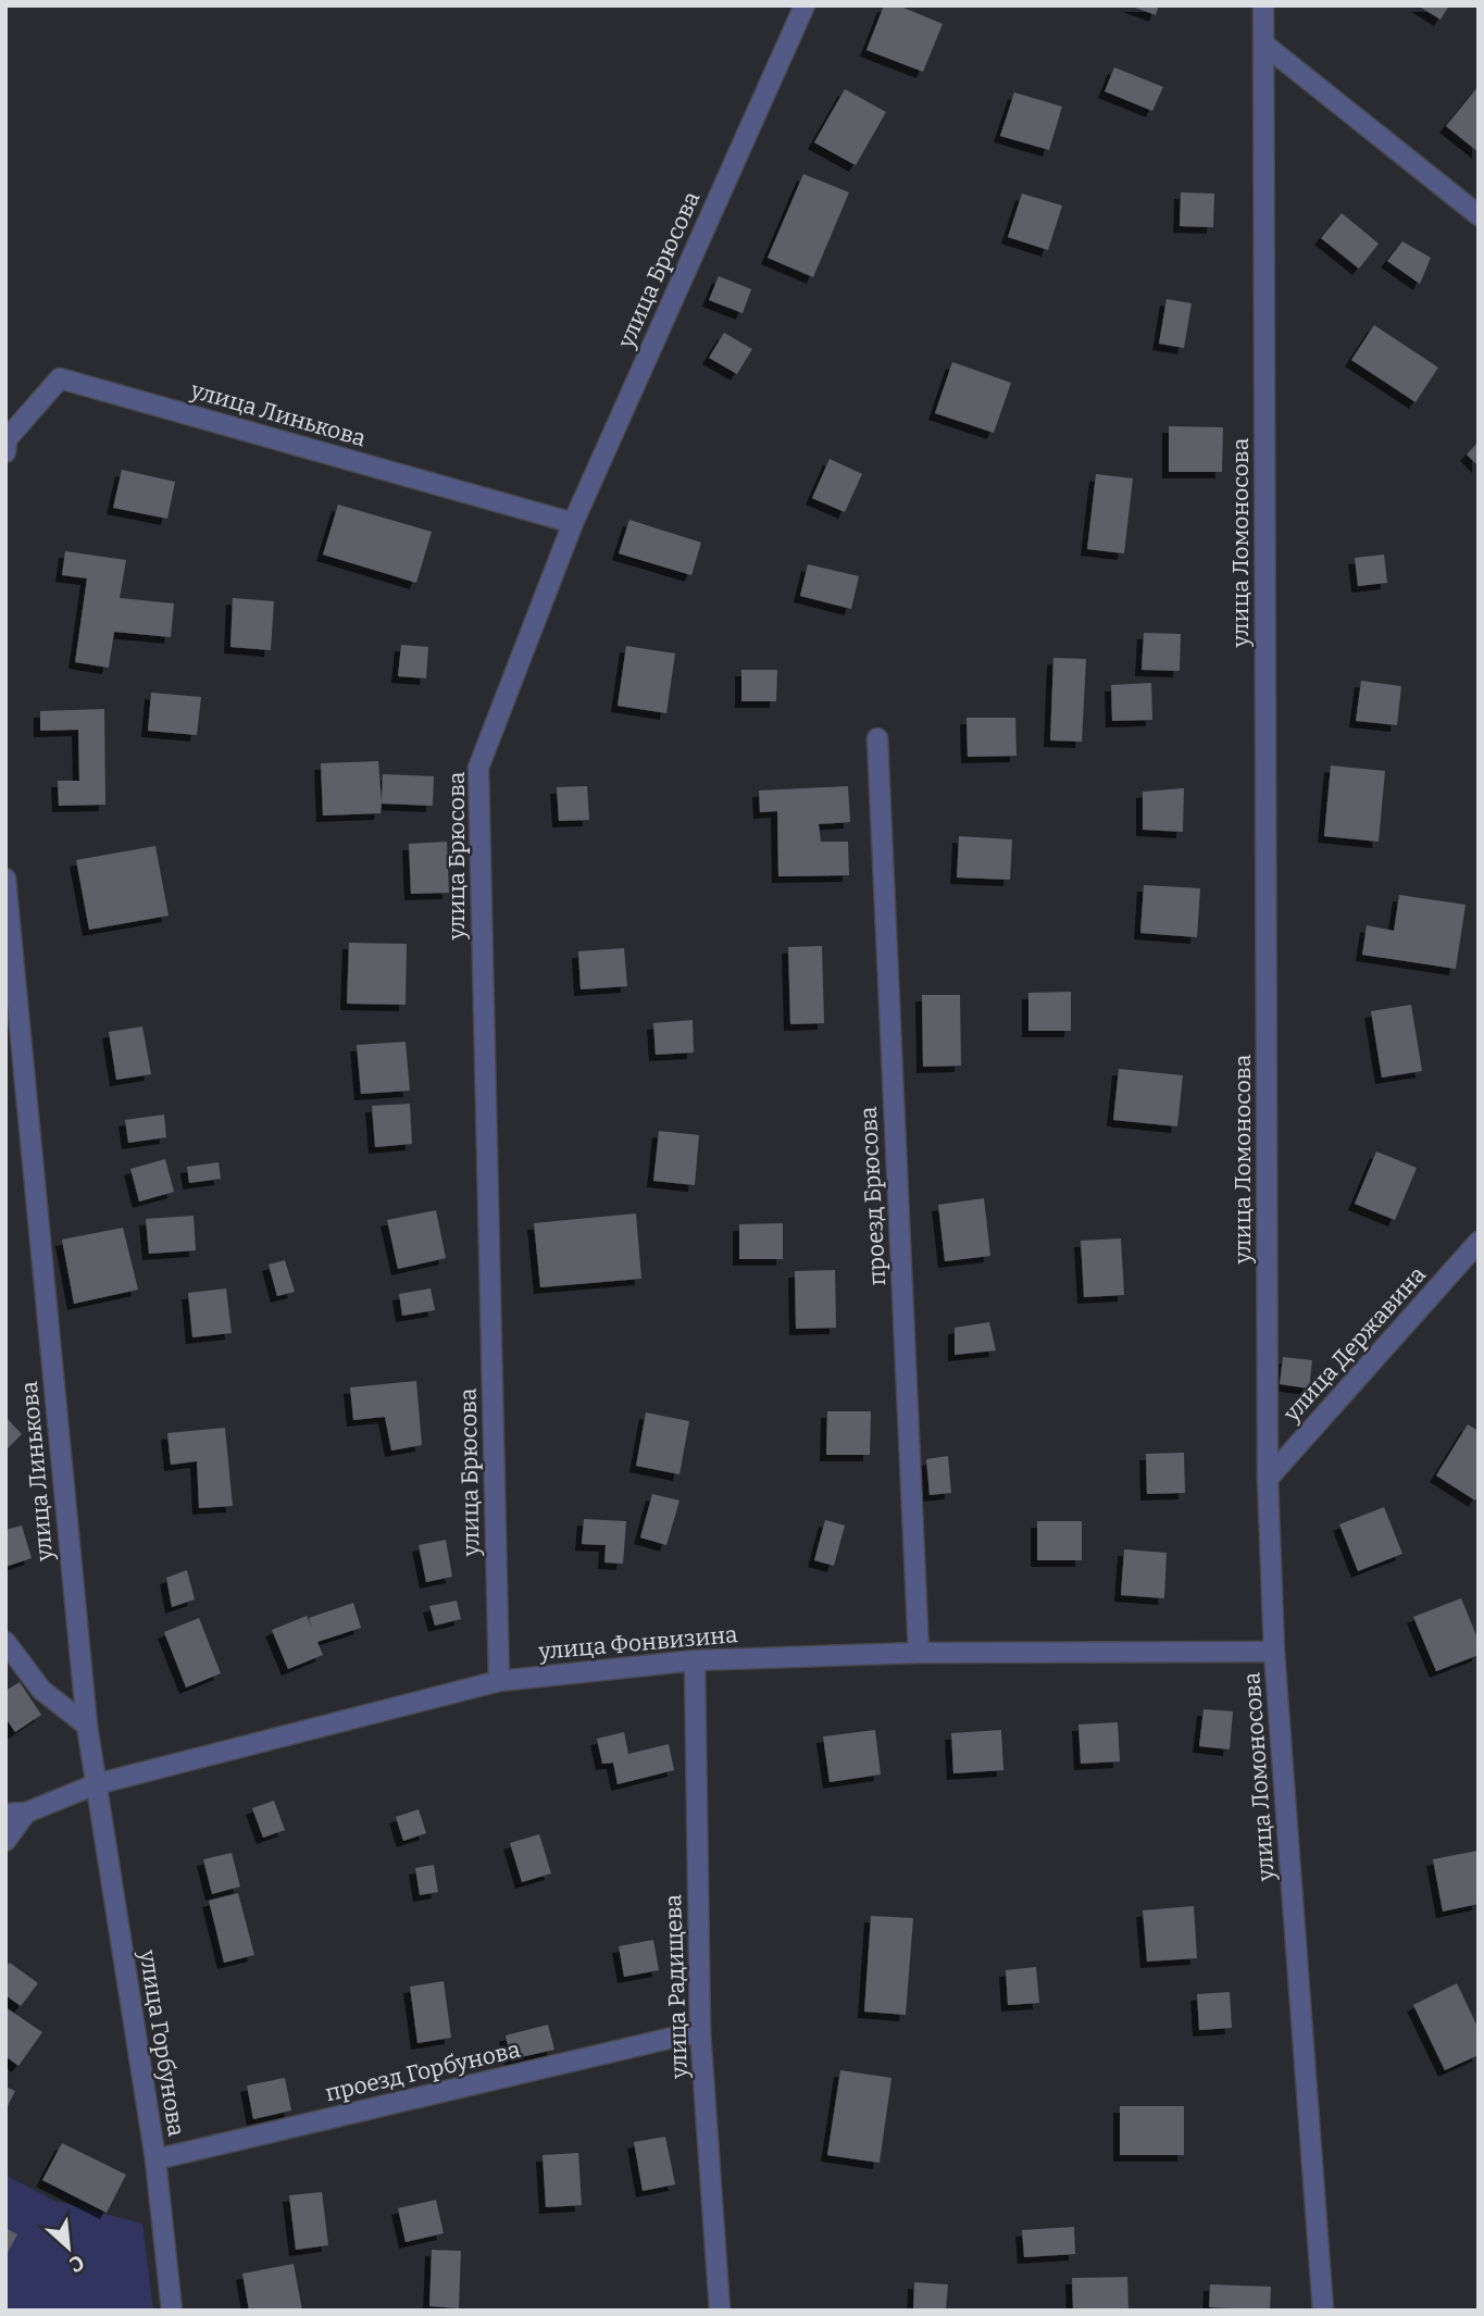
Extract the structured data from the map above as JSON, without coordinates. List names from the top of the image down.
{
  "streets": {
    "street": [
      "улица Брюсова",
      "улица Линькова",
      "улица Ломоносова",
      "проезд Брюсова",
      "улица Державина",
      "улица Фонвизина",
      "улица Радищева",
      "улица Горбунова",
      "проезд Горбунова"
    ]
  },
  "crossings": [
    ["улица Брюсова", "улица Линькова"],
    ["улица Брюсова", "улица Фонвизина"],
    ["улица Линькова", "улица Фонвизина"],
    ["улица Линькова", "улица Горбунова"],
    ["улица Ломоносова", "улица Державина"],
    ["улица Ломоносова", "улица Фонвизина"],
    ["проезд Брюсова", "улица Фонвизина"],
    ["улица Фонвизина", "улица Радищева"],
    ["улица Фонвизина", "улица Горбунова"],
    ["улица Радищева", "проезд Горбунова"],
    ["улица Горбунова", "проезд Горбунова"]
  ],
  "north": "bottom right"
}
